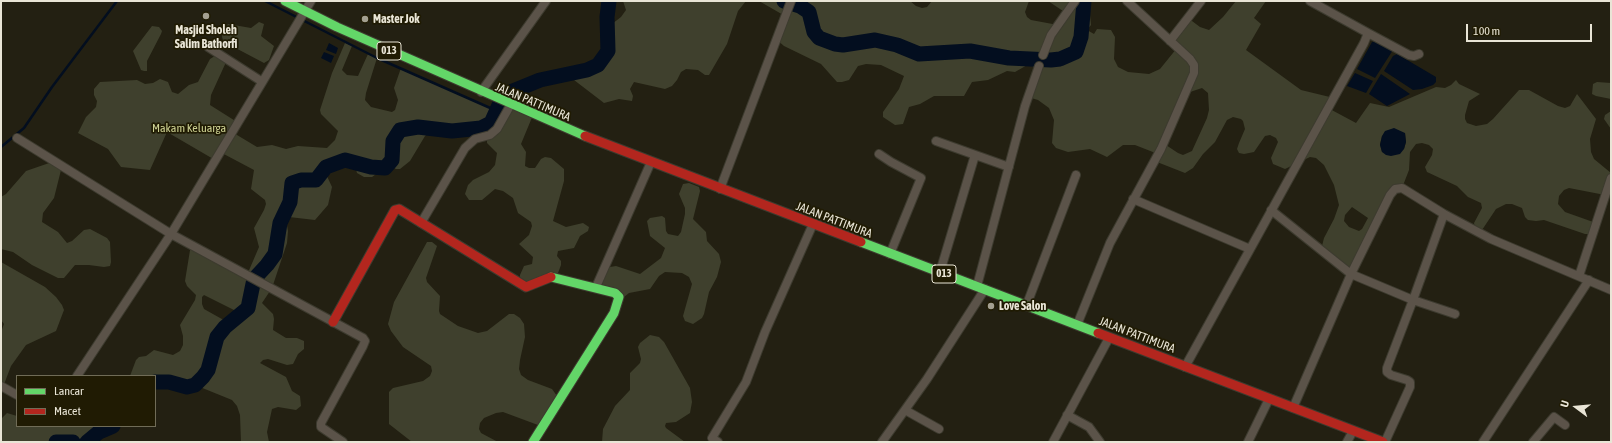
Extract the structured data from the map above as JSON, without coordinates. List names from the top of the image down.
{
  "streets": {
    "main road": ["013", "JALAN PATTIMURA"]
  },
  "parks": ["Makam Keluarga"],
  "places": ["Masjid Sholeh Salim Bathorfi", "Master Jok", "Love Salon"],
  "legend": ["Lancar", "Macet"],
  "scale_bar": "100 m",
  "north": "left"
}
